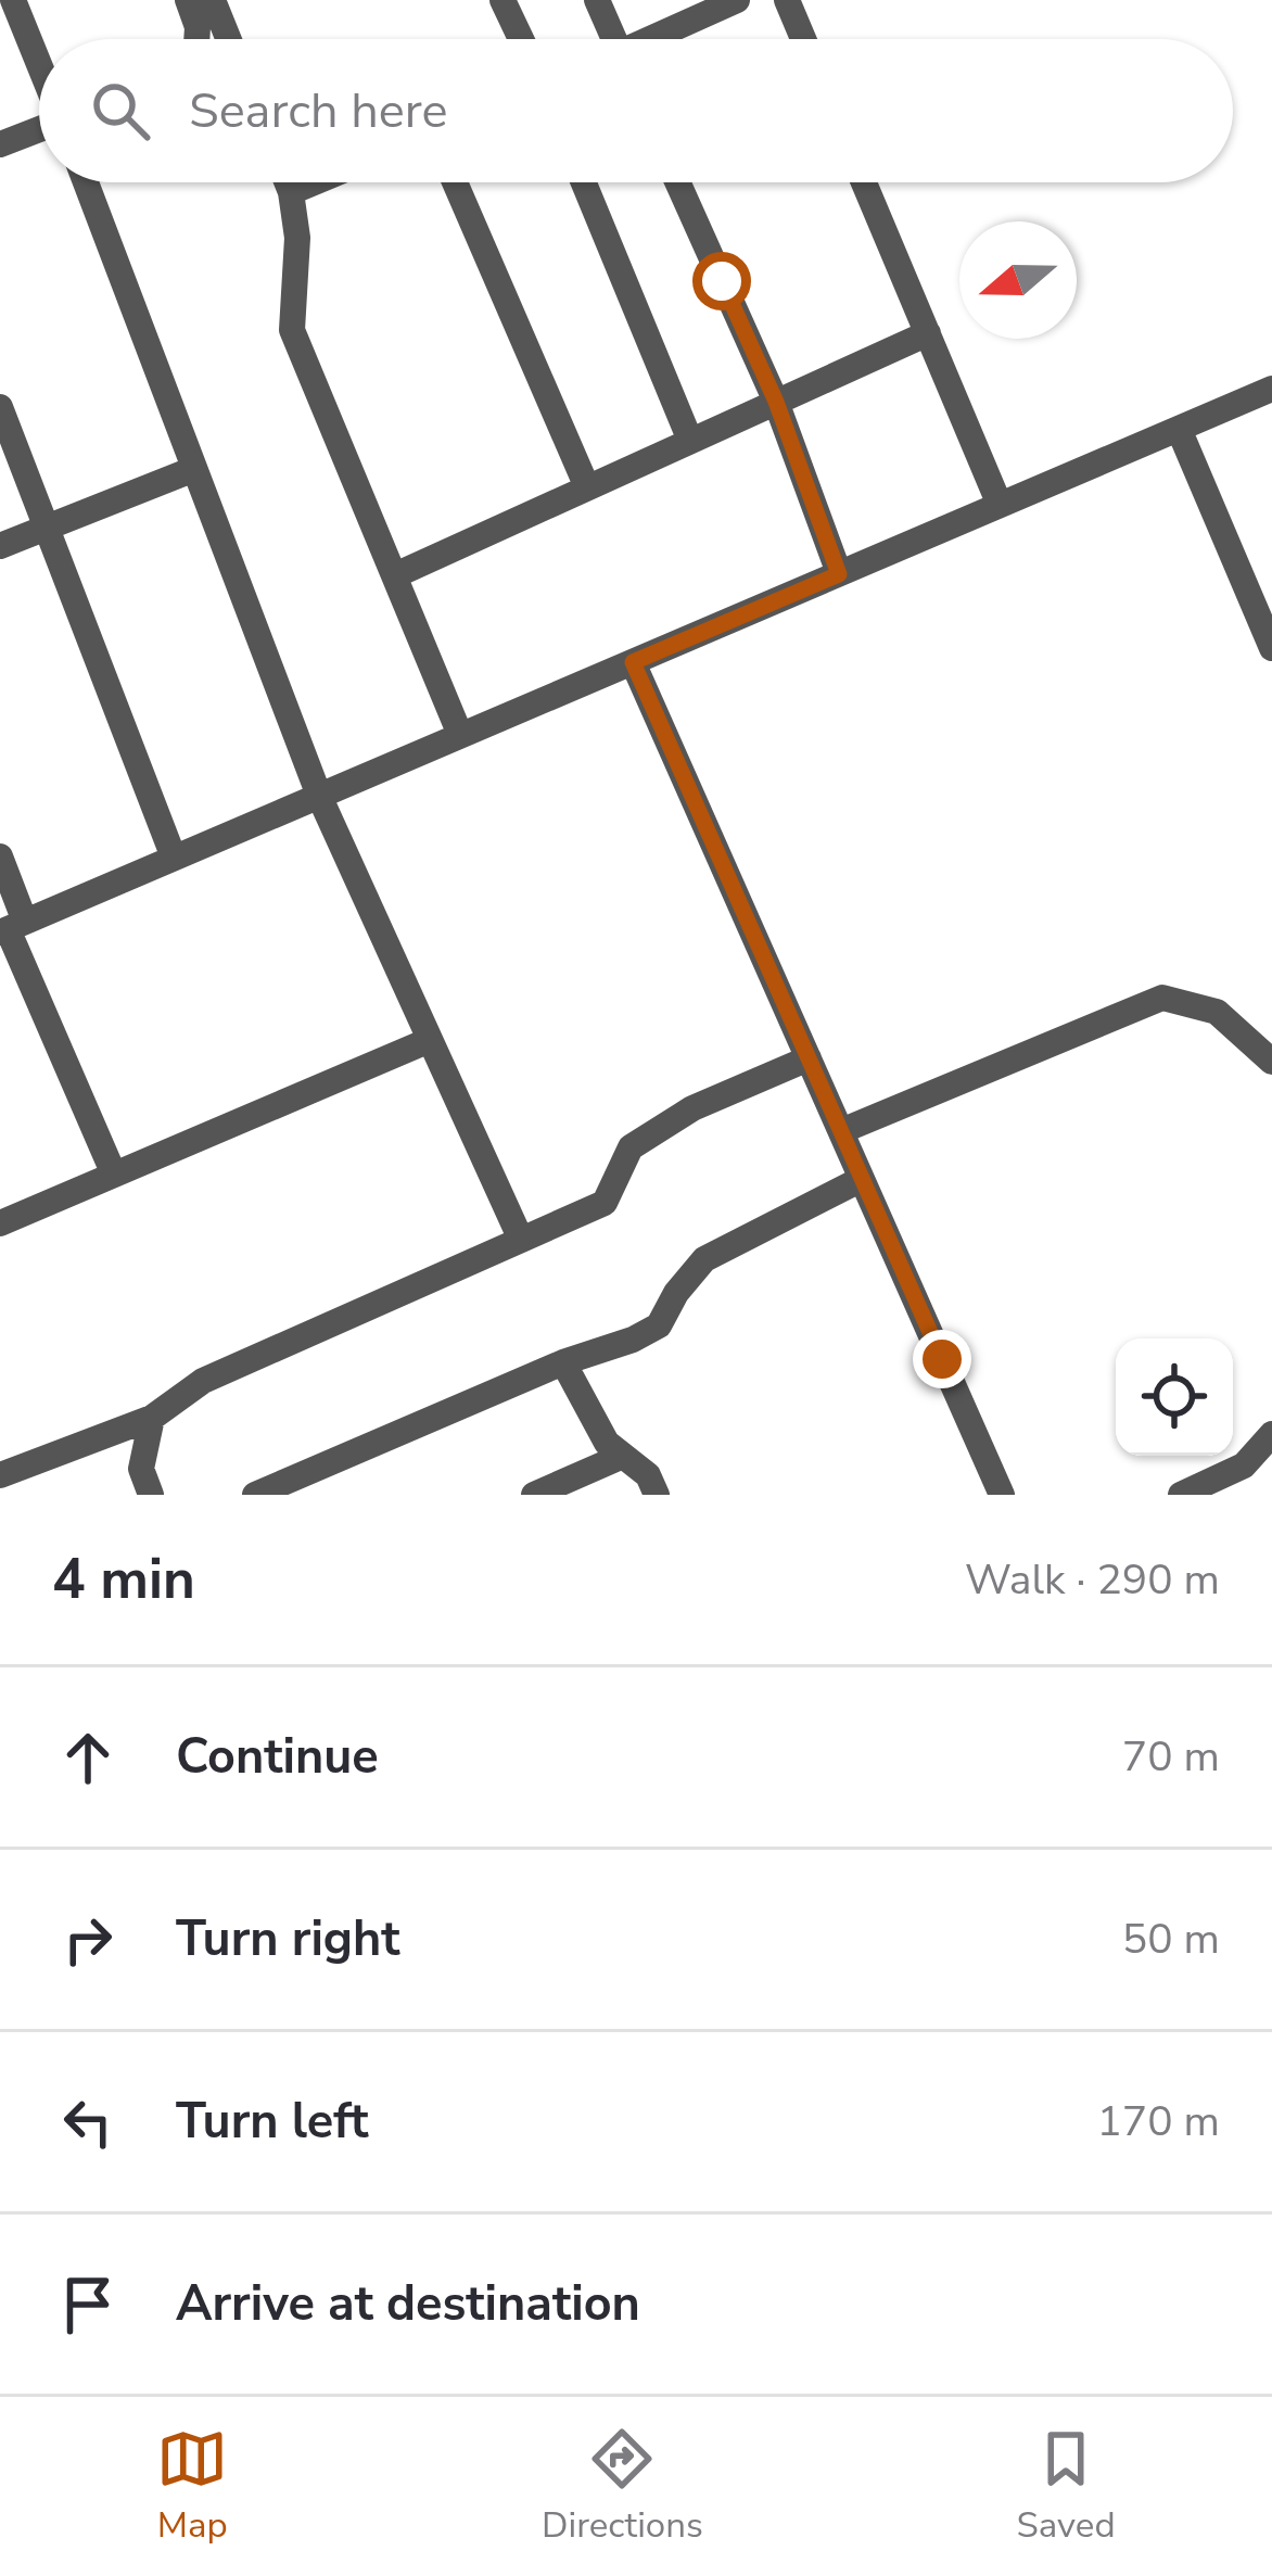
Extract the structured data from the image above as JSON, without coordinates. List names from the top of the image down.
{
  "north": "left",
  "page": {
    "search": "Search here",
    "heading": ["4 min", "Walk · 290 m"],
    "list": [
      ["Continue", "70 m"],
      ["Turn right", "50 m"],
      ["Turn left", "170 m"],
      "Arrive at destination"
    ],
    "nav": ["Map", "Directions", "Saved"]
  }
}
